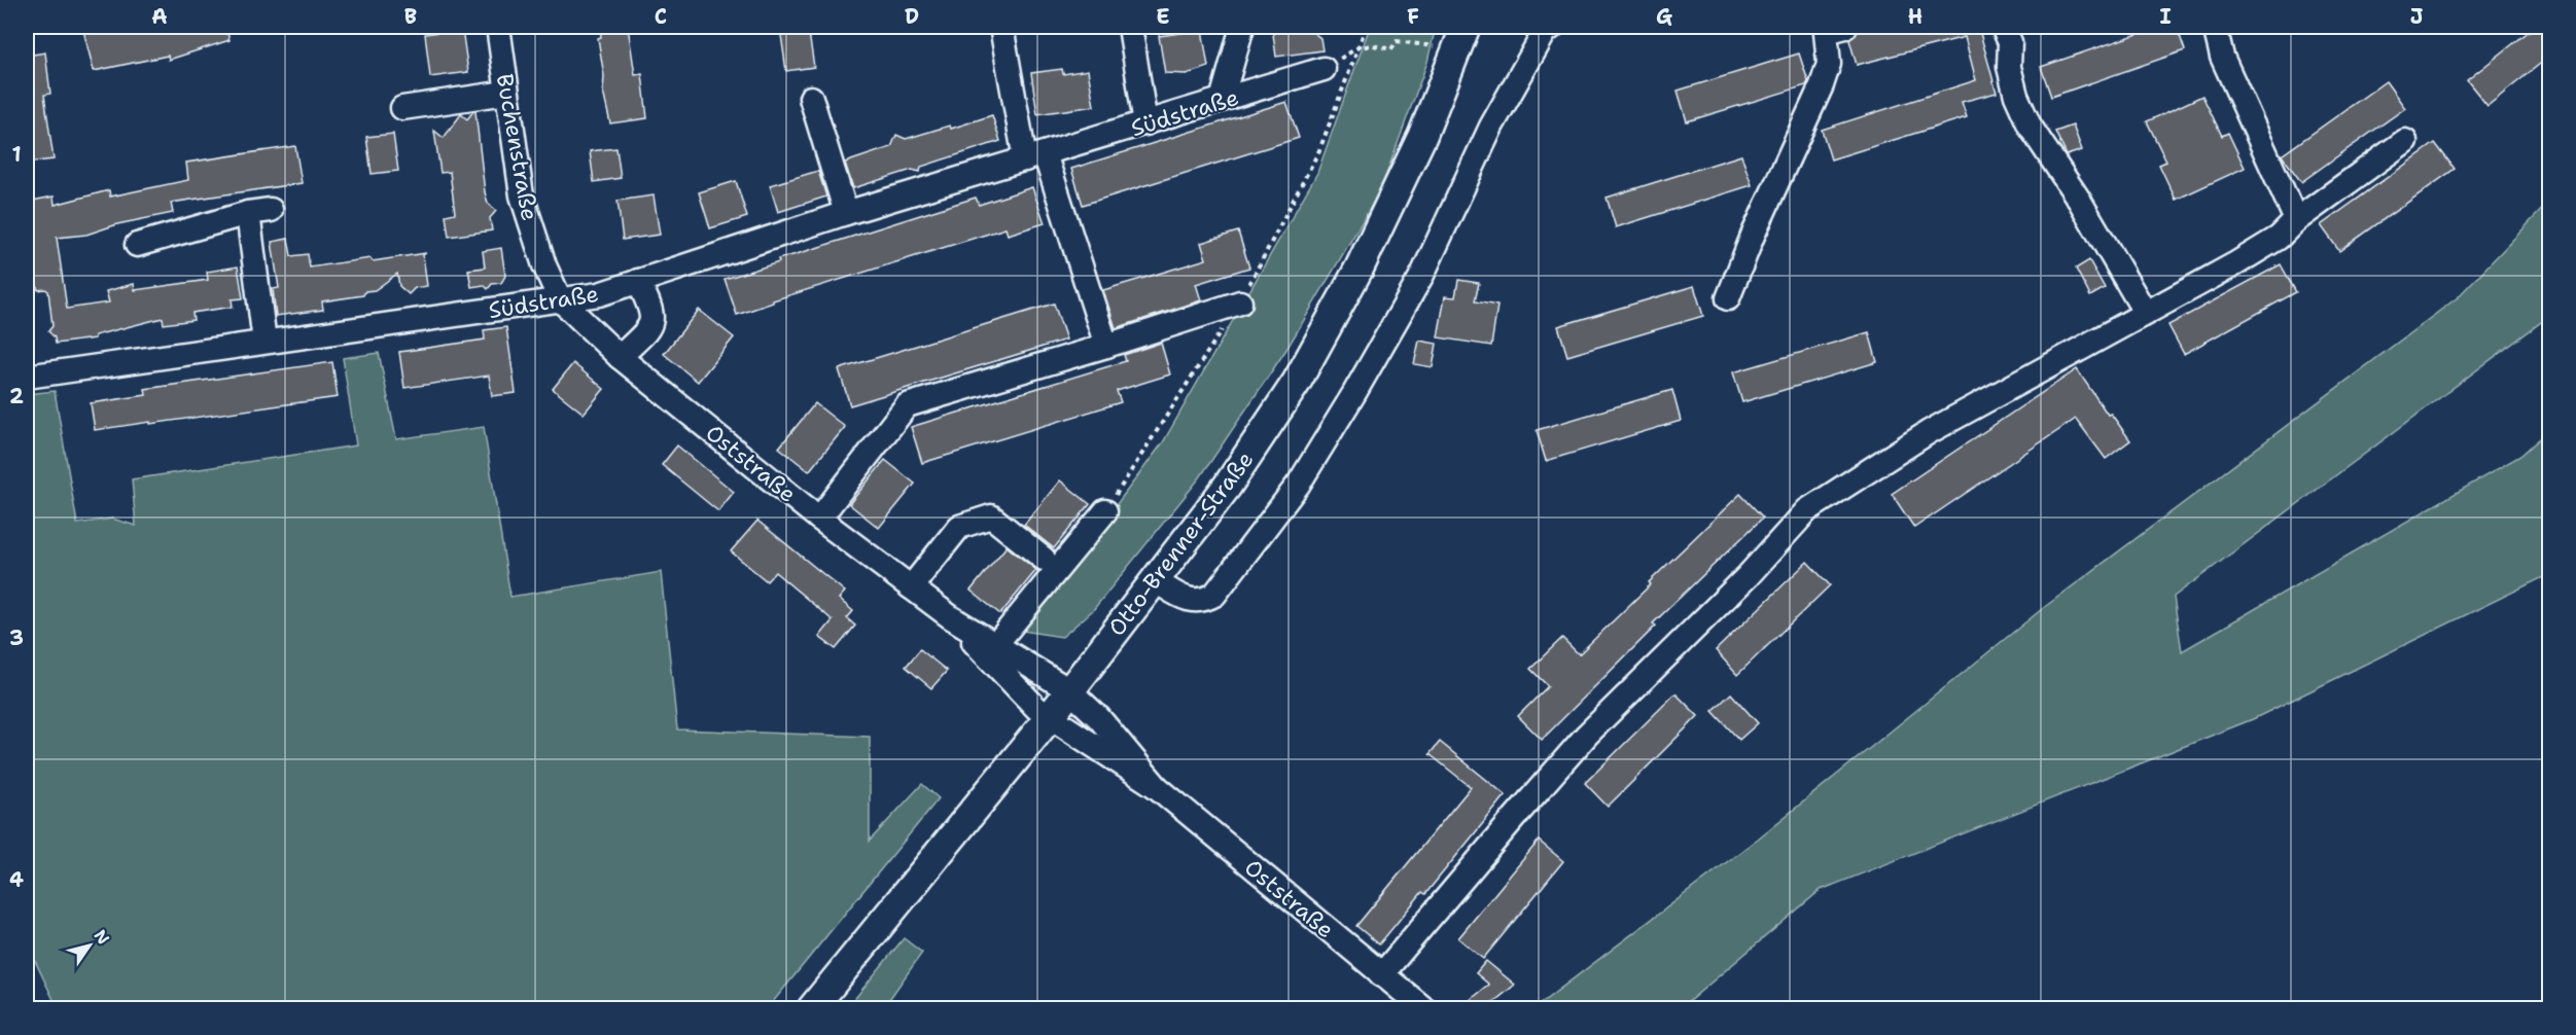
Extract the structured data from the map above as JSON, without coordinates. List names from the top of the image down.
{
  "streets": {
    "main road": ["Otto-Brenner-Straße"],
    "street": ["Südstraße", "Buchenstraße", "Oststraße"]
  },
  "crossings": [
    ["Südstraße", "Buchenstraße"],
    ["Südstraße", "Oststraße"],
    ["Buchenstraße", "Oststraße"],
    ["Oststraße", "Otto-Brenner-Straße"]
  ],
  "north": "top right",
  "grid": {
    "columns": [
      "A",
      "B",
      "C",
      "D",
      "E",
      "F",
      "G",
      "H",
      "I",
      "J"
    ],
    "rows": [
      "1",
      "2",
      "3",
      "4"
    ]
  }
}
